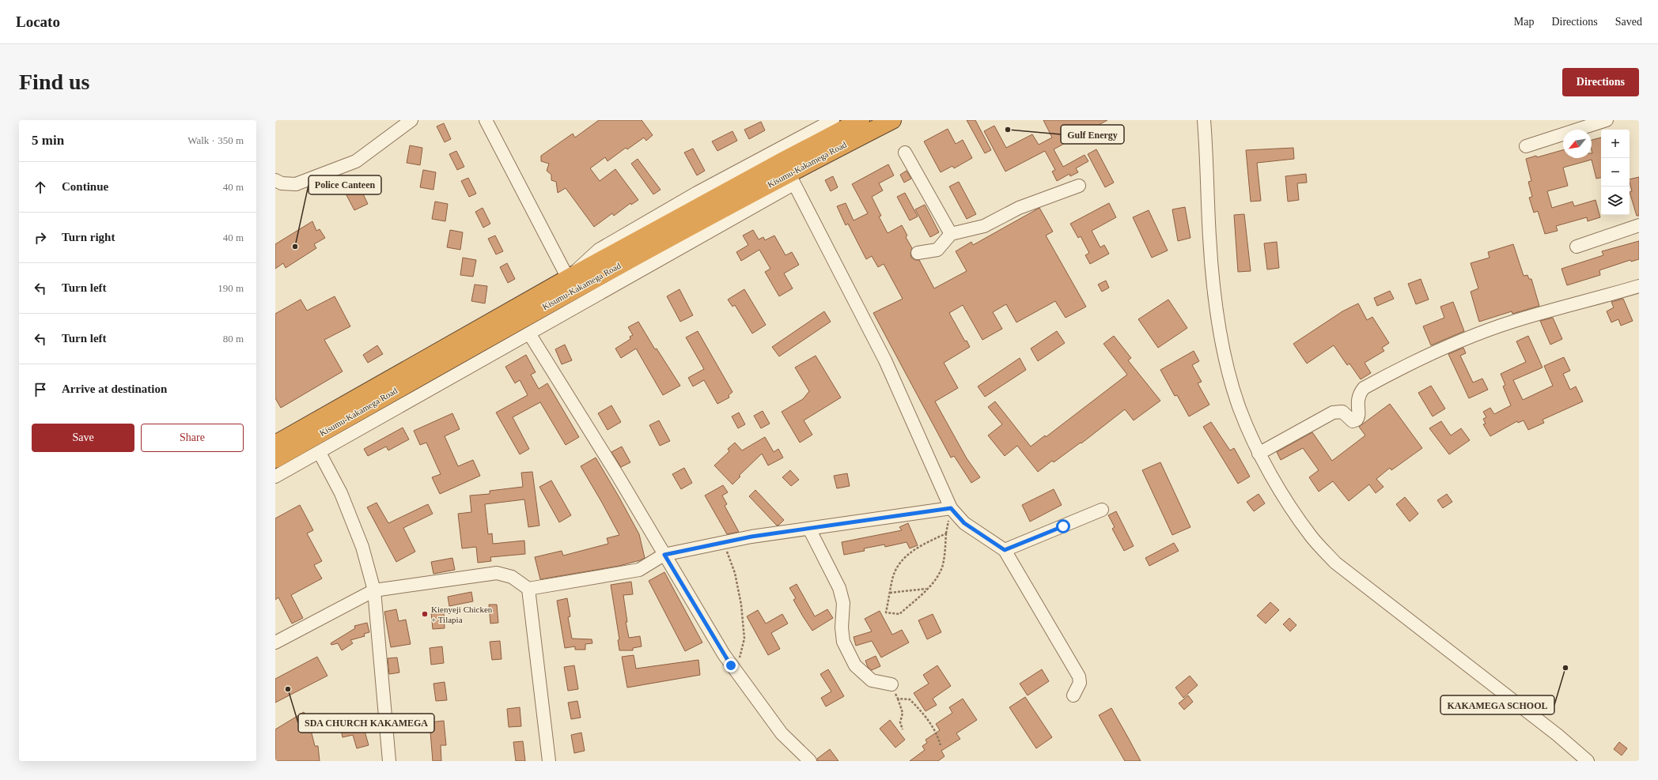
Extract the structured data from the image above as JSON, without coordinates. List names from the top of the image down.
{
  "streets": {
    "highway": ["Kisumu-Kakamega Road"]
  },
  "places": [
    "Gulf Energy",
    "Police Canteen",
    "Kienyeji Chicken + Tilapia",
    "KAKAMEGA SCHOOL",
    "SDA CHURCH KAKAMEGA"
  ],
  "north": "bottom left",
  "page": {
    "header": "Locato",
    "nav": ["Map", "Directions", "Saved"],
    "buttons": [
      "Directions",
      ["Save", "Share"]
    ],
    "title": "Find us",
    "heading": ["5 min", "Walk · 350 m"],
    "map_buttons": ["+", "−"],
    "list": [
      ["Continue", "40 m"],
      ["Turn right", "40 m"],
      ["Turn left", "190 m"],
      ["Turn left", "80 m"],
      "Arrive at destination"
    ]
  }
}
